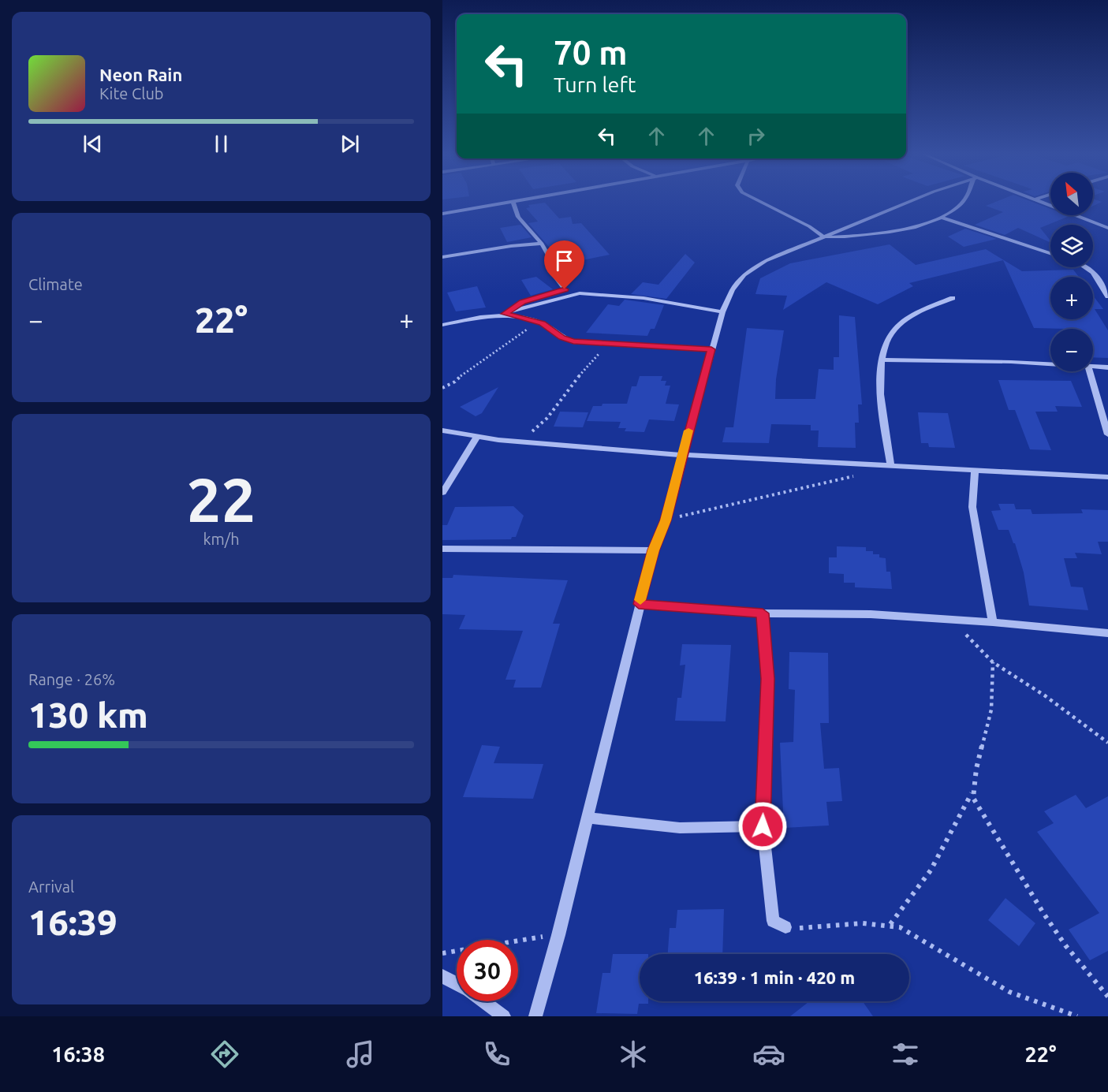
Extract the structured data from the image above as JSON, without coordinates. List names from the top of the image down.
{
  "north": "top left",
  "page": {
    "turn": ["70 m", "Turn left"],
    "song": ["Neon Rain", "Kite Club"],
    "map_buttons": ["+", "−"],
    "tile": [
      "Climate",
      ["22", "km/h"],
      ["Range · 26%", "130 km"],
      ["Arrival", "16:39"]
    ],
    "heat": ["−", "22°", "+"],
    "limit": "30",
    "trip": "16:39 · 1 min · 420 m",
    "tabs": ["16:38", "22°"]
  }
}
